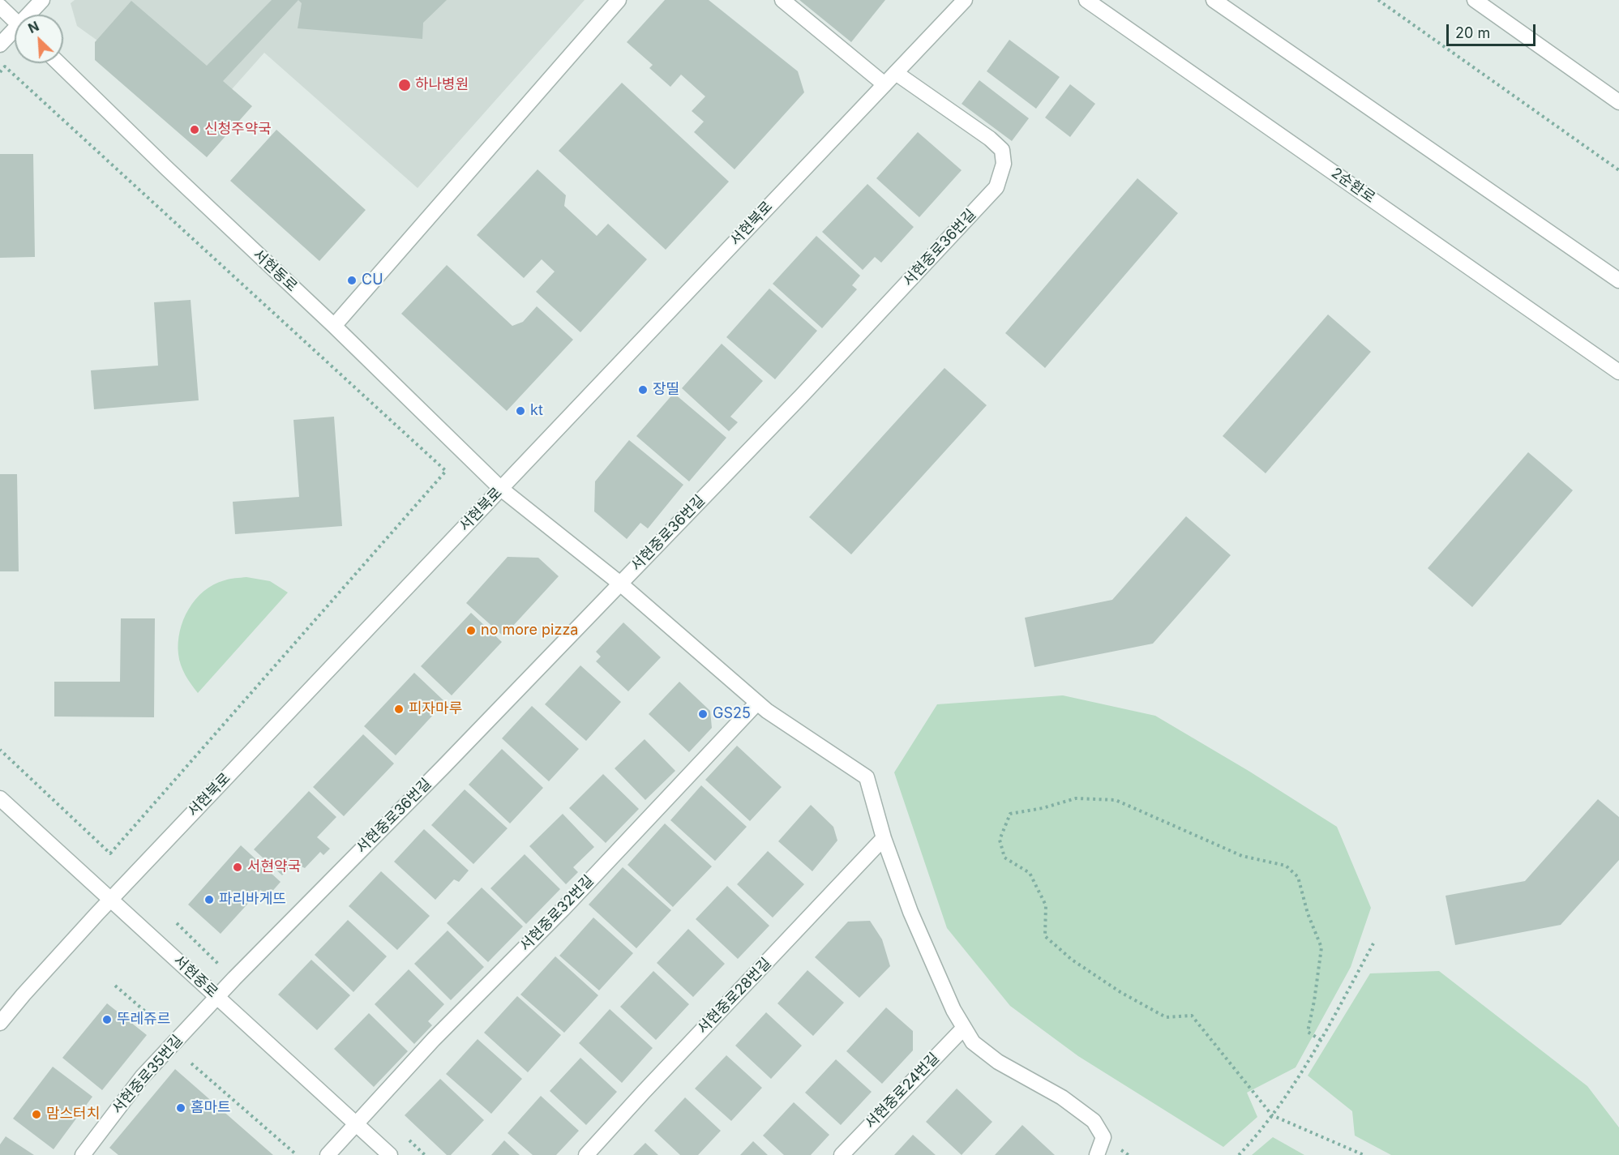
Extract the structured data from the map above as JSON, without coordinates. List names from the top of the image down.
{
  "streets": {
    "street": [
      "2순환로",
      "서현북로",
      "서현중로36번길",
      "서현동로",
      "서현중로32번길",
      "서현중로",
      "서현중로28번길",
      "서현중로35번길",
      "서현중로24번길"
    ]
  },
  "crossings": [
    ["서현북로", "서현중로36번길"],
    ["서현북로", "서현동로"],
    ["서현북로", "서현중로"],
    ["서현중로36번길", "서현동로"],
    ["서현중로36번길", "서현중로"],
    ["서현중로36번길", "서현중로35번길"],
    ["서현동로", "서현중로32번길"],
    ["서현동로", "서현중로28번길"],
    ["서현동로", "서현중로24번길"],
    ["서현중로32번길", "서현중로"],
    ["서현중로", "서현중로35번길"]
  ],
  "places": [
    "하나병원",
    "신청주약국",
    "CU",
    "장띨",
    "kt",
    "no more pizza",
    "피자마루",
    "GS25",
    "서현약국",
    "파리바게뜨",
    "뚜레쥬르",
    "홈마트",
    "맘스터치"
  ],
  "scale_bar": "20 m",
  "north": "top left"
}
